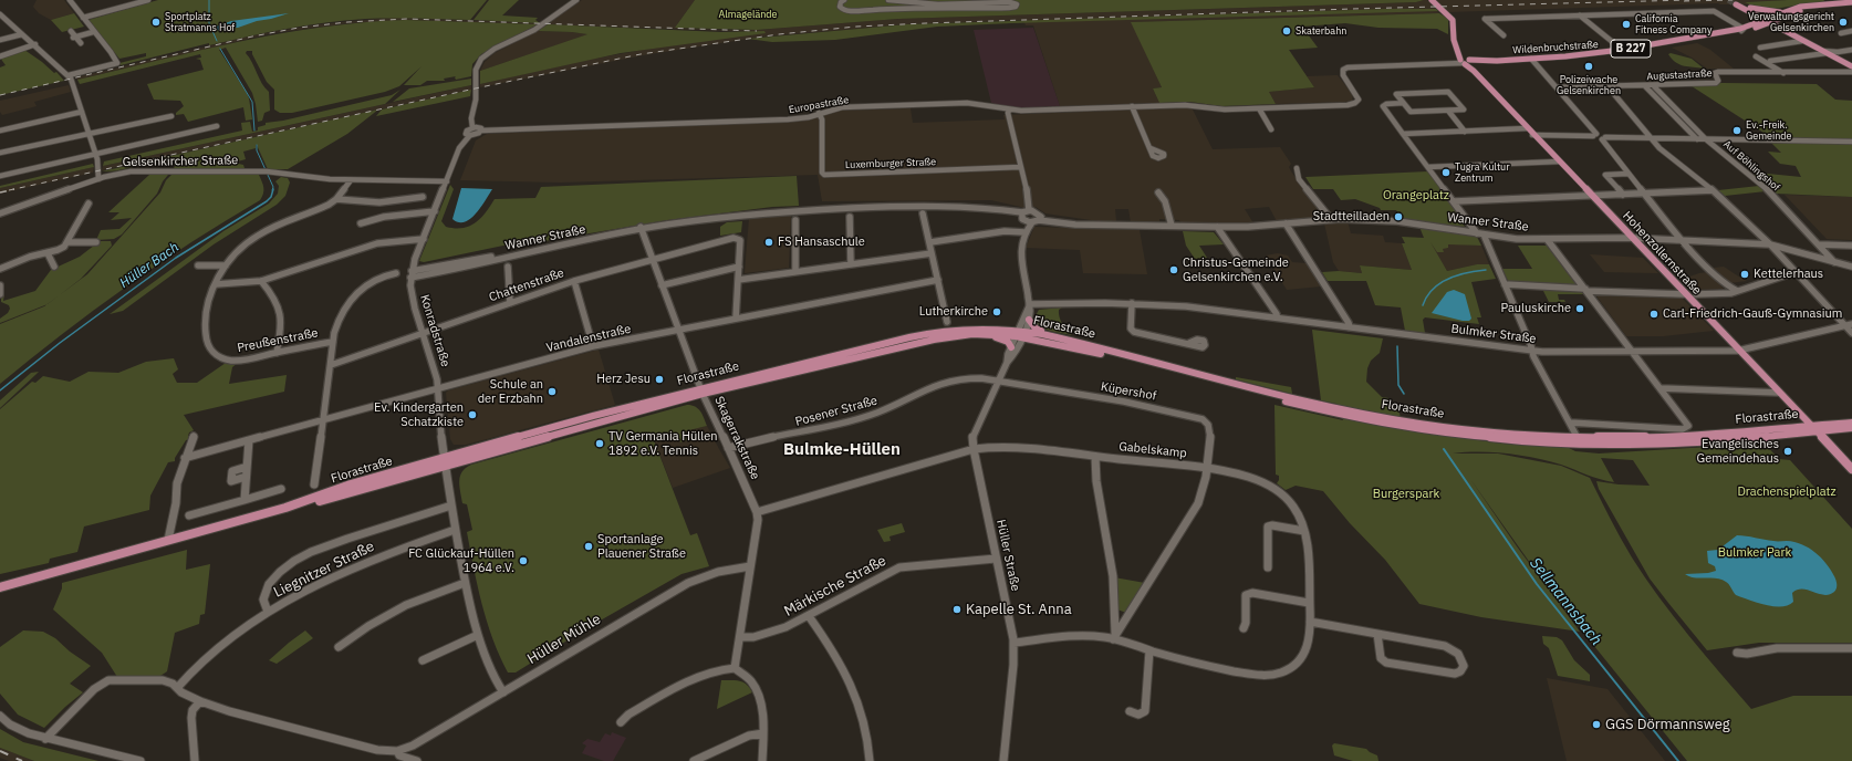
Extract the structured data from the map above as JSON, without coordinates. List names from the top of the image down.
{
  "streets": {
    "main road": [
      "Wildenbruchstraße",
      "B 227",
      "Hohenzollernstraße",
      "Florastraße"
    ],
    "street": [
      "Augustastraße",
      "Europastraße",
      "Gelsenkircher Straße",
      "Luxemburger Straße",
      "Auf Böhlingshof",
      "Wanner Straße",
      "Chattenstraße",
      "Konradstraße",
      "Bulmker Straße",
      "Vandalenstraße",
      "Preußenstraße",
      "Küpershof",
      "Posener Straße",
      "Skagerrakstraße",
      "Gabelskamp",
      "Hüller Straße",
      "Liegnitzer Straße",
      "Märkische Straße",
      "Hüller Mühle"
    ]
  },
  "crossings": [
    ["Wildenbruchstraße", "Europastraße"],
    ["Wildenbruchstraße", "Hohenzollernstraße"],
    ["Augustastraße", "Auf Böhlingshof"],
    ["Europastraße", "Luxemburger Straße"],
    ["Europastraße", "Hohenzollernstraße"],
    ["Gelsenkircher Straße", "Konradstraße"],
    ["Gelsenkircher Straße", "Preußenstraße"],
    ["Auf Böhlingshof", "Wanner Straße"],
    ["Wanner Straße", "Hohenzollernstraße"],
    ["Wanner Straße", "Konradstraße"],
    ["Wanner Straße", "Skagerrakstraße"],
    ["Hohenzollernstraße", "Florastraße"],
    ["Hohenzollernstraße", "Bulmker Straße"],
    ["Chattenstraße", "Konradstraße"],
    ["Chattenstraße", "Skagerrakstraße"],
    ["Florastraße", "Konradstraße"],
    ["Florastraße", "Skagerrakstraße"],
    ["Florastraße", "Hüller Straße"],
    ["Konradstraße", "Vandalenstraße"],
    ["Konradstraße", "Liegnitzer Straße"],
    ["Konradstraße", "Hüller Mühle"],
    ["Vandalenstraße", "Skagerrakstraße"],
    ["Küpershof", "Posener Straße"],
    ["Küpershof", "Gabelskamp"],
    ["Küpershof", "Hüller Straße"],
    ["Posener Straße", "Skagerrakstraße"],
    ["Posener Straße", "Hüller Straße"],
    ["Skagerrakstraße", "Gabelskamp"],
    ["Skagerrakstraße", "Märkische Straße"],
    ["Skagerrakstraße", "Hüller Mühle"],
    ["Gabelskamp", "Hüller Straße"],
    ["Hüller Straße", "Märkische Straße"],
    ["Liegnitzer Straße", "Hüller Mühle"]
  ],
  "districts": ["Bulmke-Hüllen"],
  "water": ["Hüller Bach", "Sellmannsbach"],
  "parks": [
    "Almagelände",
    "Orangeplatz",
    "Drachenspielplatz",
    "Burgerspark",
    "Bulmker Park"
  ],
  "places": [
    "Sportplatz Stratmanns Hof",
    "Verwaltungsgericht Gelsenkirchen",
    "California Fitness Company",
    "Skaterbahn",
    "Polizeiwache Gelsenkirchen",
    "Ev.-Freik. Gemeinde",
    "Tugra Kultur Zentrum",
    "Stadtteilladen",
    "FS Hansaschule",
    "Christus-Gemeinde Gelsenkirchen e.V.",
    "Kettelerhaus",
    "Pauluskirche",
    "Lutherkirche",
    "Carl-Friedrich-Gauß-Gymnasium",
    "Herz Jesu",
    "Schule an der Erzbahn",
    "Ev. Kindergarten Schatzkiste",
    "TV Germania Hüllen 1892 e.V. Tennis",
    "Evangelisches Gemeindehaus",
    "Sportanlage Plauener Straße",
    "FC Glückauf-Hüllen 1964 e.V.",
    "Kapelle St. Anna",
    "GGS Dörmannsweg"
  ]
}
